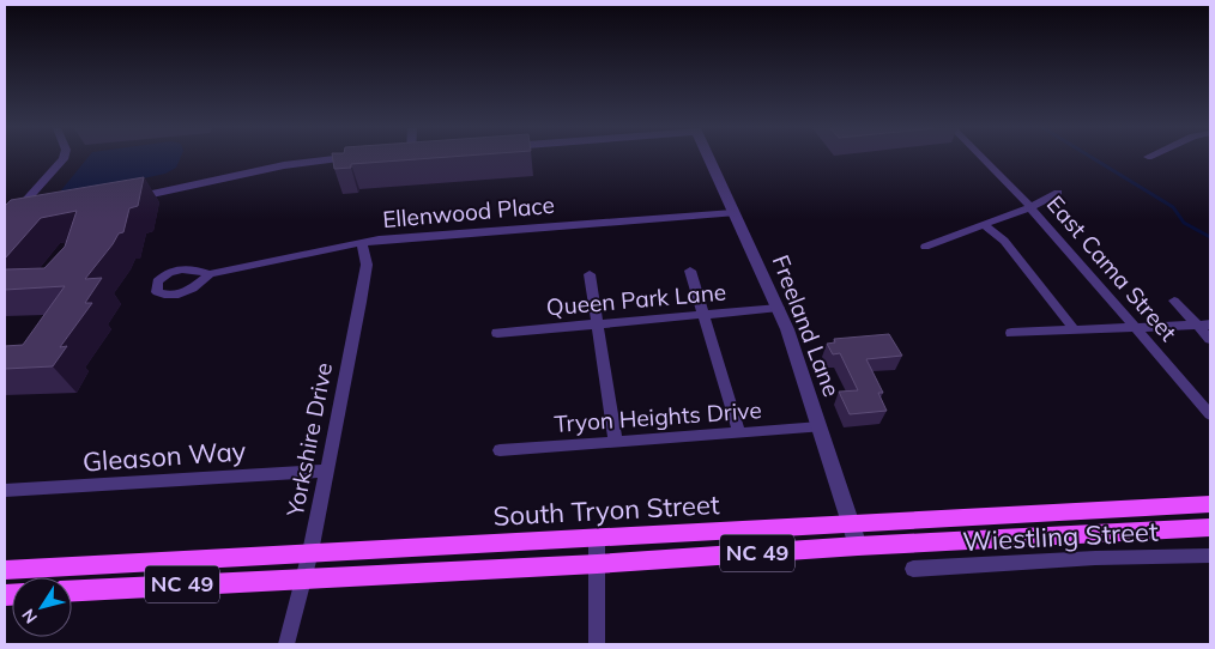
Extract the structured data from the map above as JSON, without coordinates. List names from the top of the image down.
{
  "streets": {
    "main road": ["South Tryon Street", "NC 49"],
    "street": [
      "Ellenwood Place",
      "East Cama Street",
      "Queen Park Lane",
      "Freeland Lane",
      "Tryon Heights Drive",
      "Yorkshire Drive",
      "Gleason Way",
      "Wiestling Street"
    ]
  },
  "crossings": [
    ["Ellenwood Place", "Freeland Lane"],
    ["Ellenwood Place", "Yorkshire Drive"],
    ["Queen Park Lane", "Freeland Lane"],
    ["Freeland Lane", "Tryon Heights Drive"],
    ["Freeland Lane", "South Tryon Street"],
    ["Freeland Lane", "NC 49"],
    ["Yorkshire Drive", "Gleason Way"],
    ["Yorkshire Drive", "South Tryon Street"],
    ["Yorkshire Drive", "NC 49"]
  ],
  "north": "bottom left"
}
